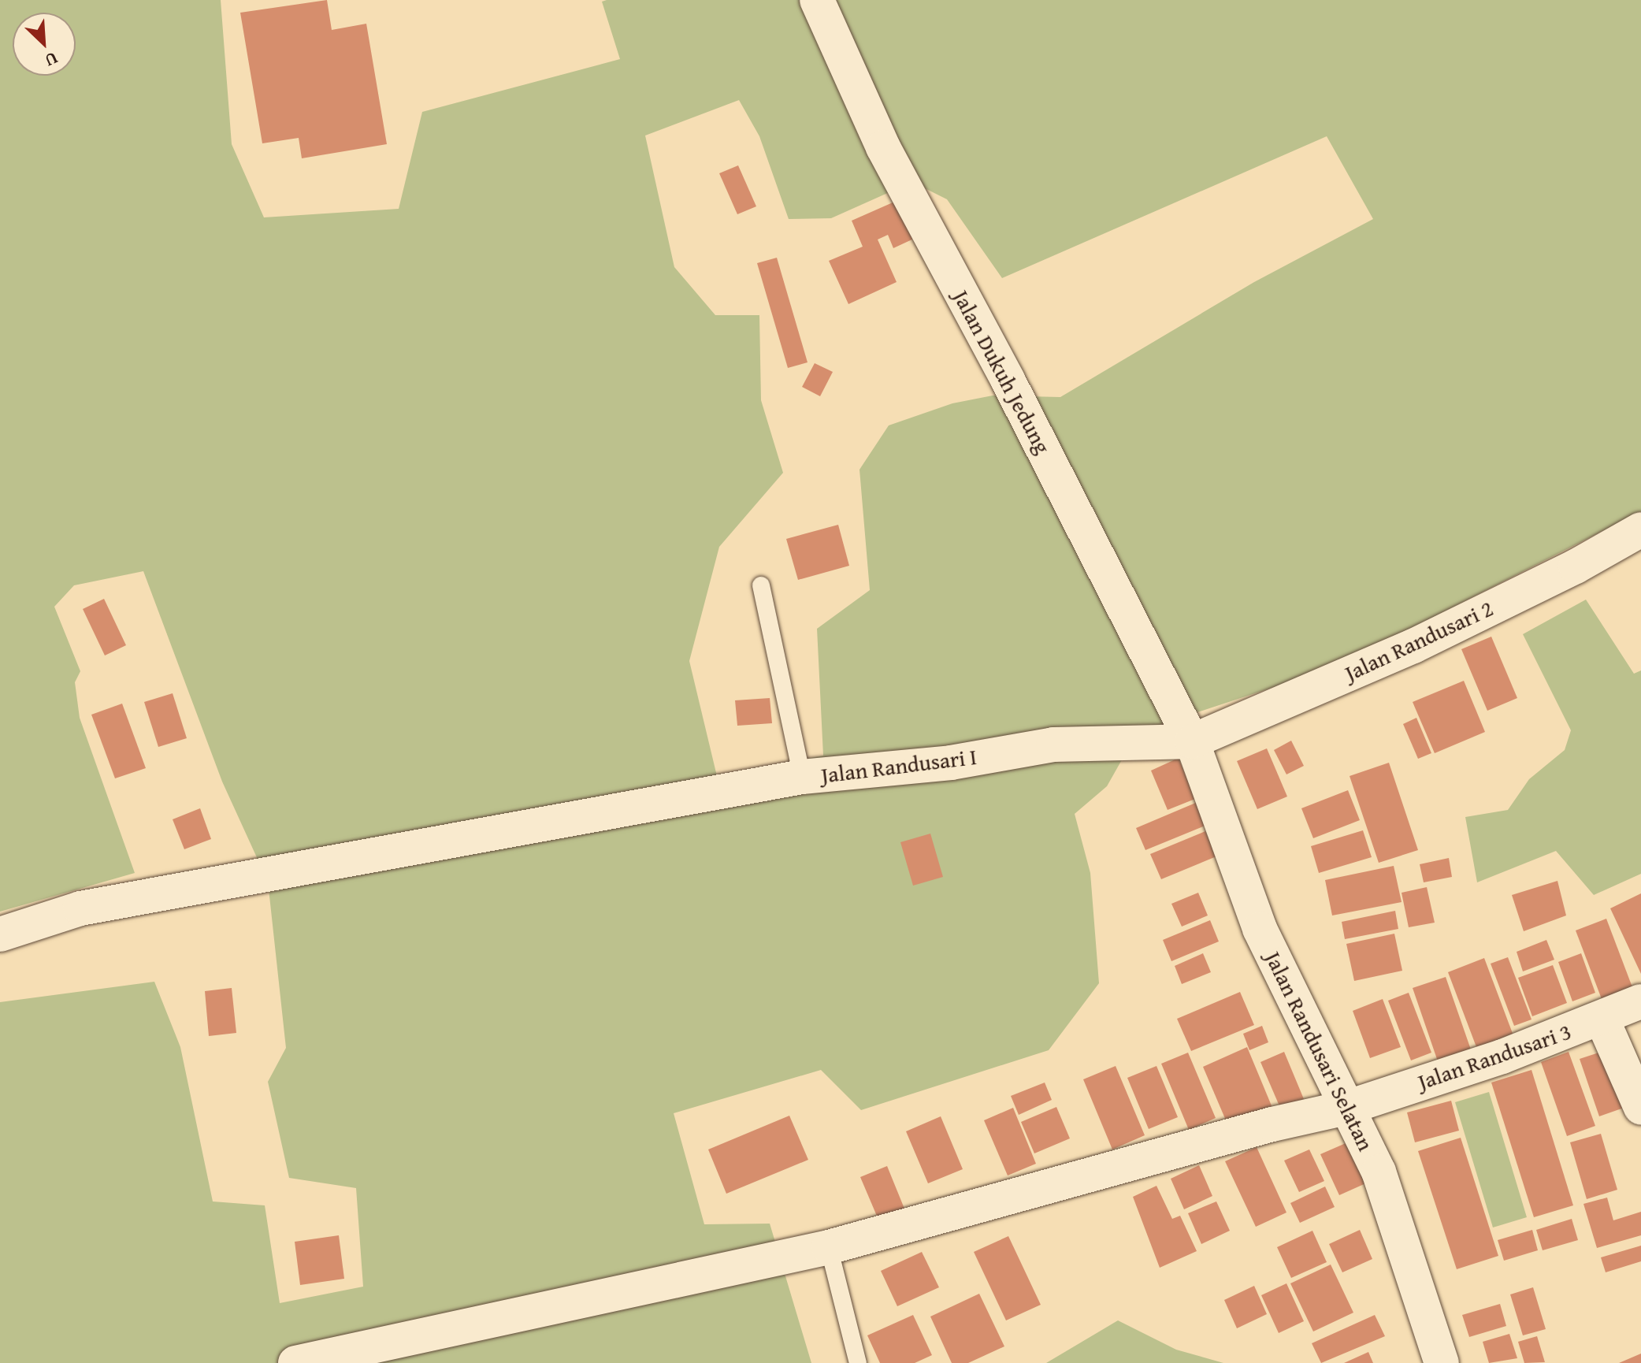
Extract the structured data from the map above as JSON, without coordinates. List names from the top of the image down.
{
  "streets": {
    "street": [
      "Jalan Dukuh Jedung",
      "Jalan Randusari 2",
      "Jalan Randusari I",
      "Jalan Randusari Selatan",
      "Jalan Randusari 3"
    ]
  },
  "crossings": [
    ["Jalan Dukuh Jedung", "Jalan Randusari 2"],
    ["Jalan Dukuh Jedung", "Jalan Randusari I"],
    ["Jalan Dukuh Jedung", "Jalan Randusari Selatan"],
    ["Jalan Randusari 2", "Jalan Randusari I"],
    ["Jalan Randusari 2", "Jalan Randusari Selatan"],
    ["Jalan Randusari I", "Jalan Randusari Selatan"],
    ["Jalan Randusari Selatan", "Jalan Randusari 3"]
  ],
  "north": "bottom right"
}
